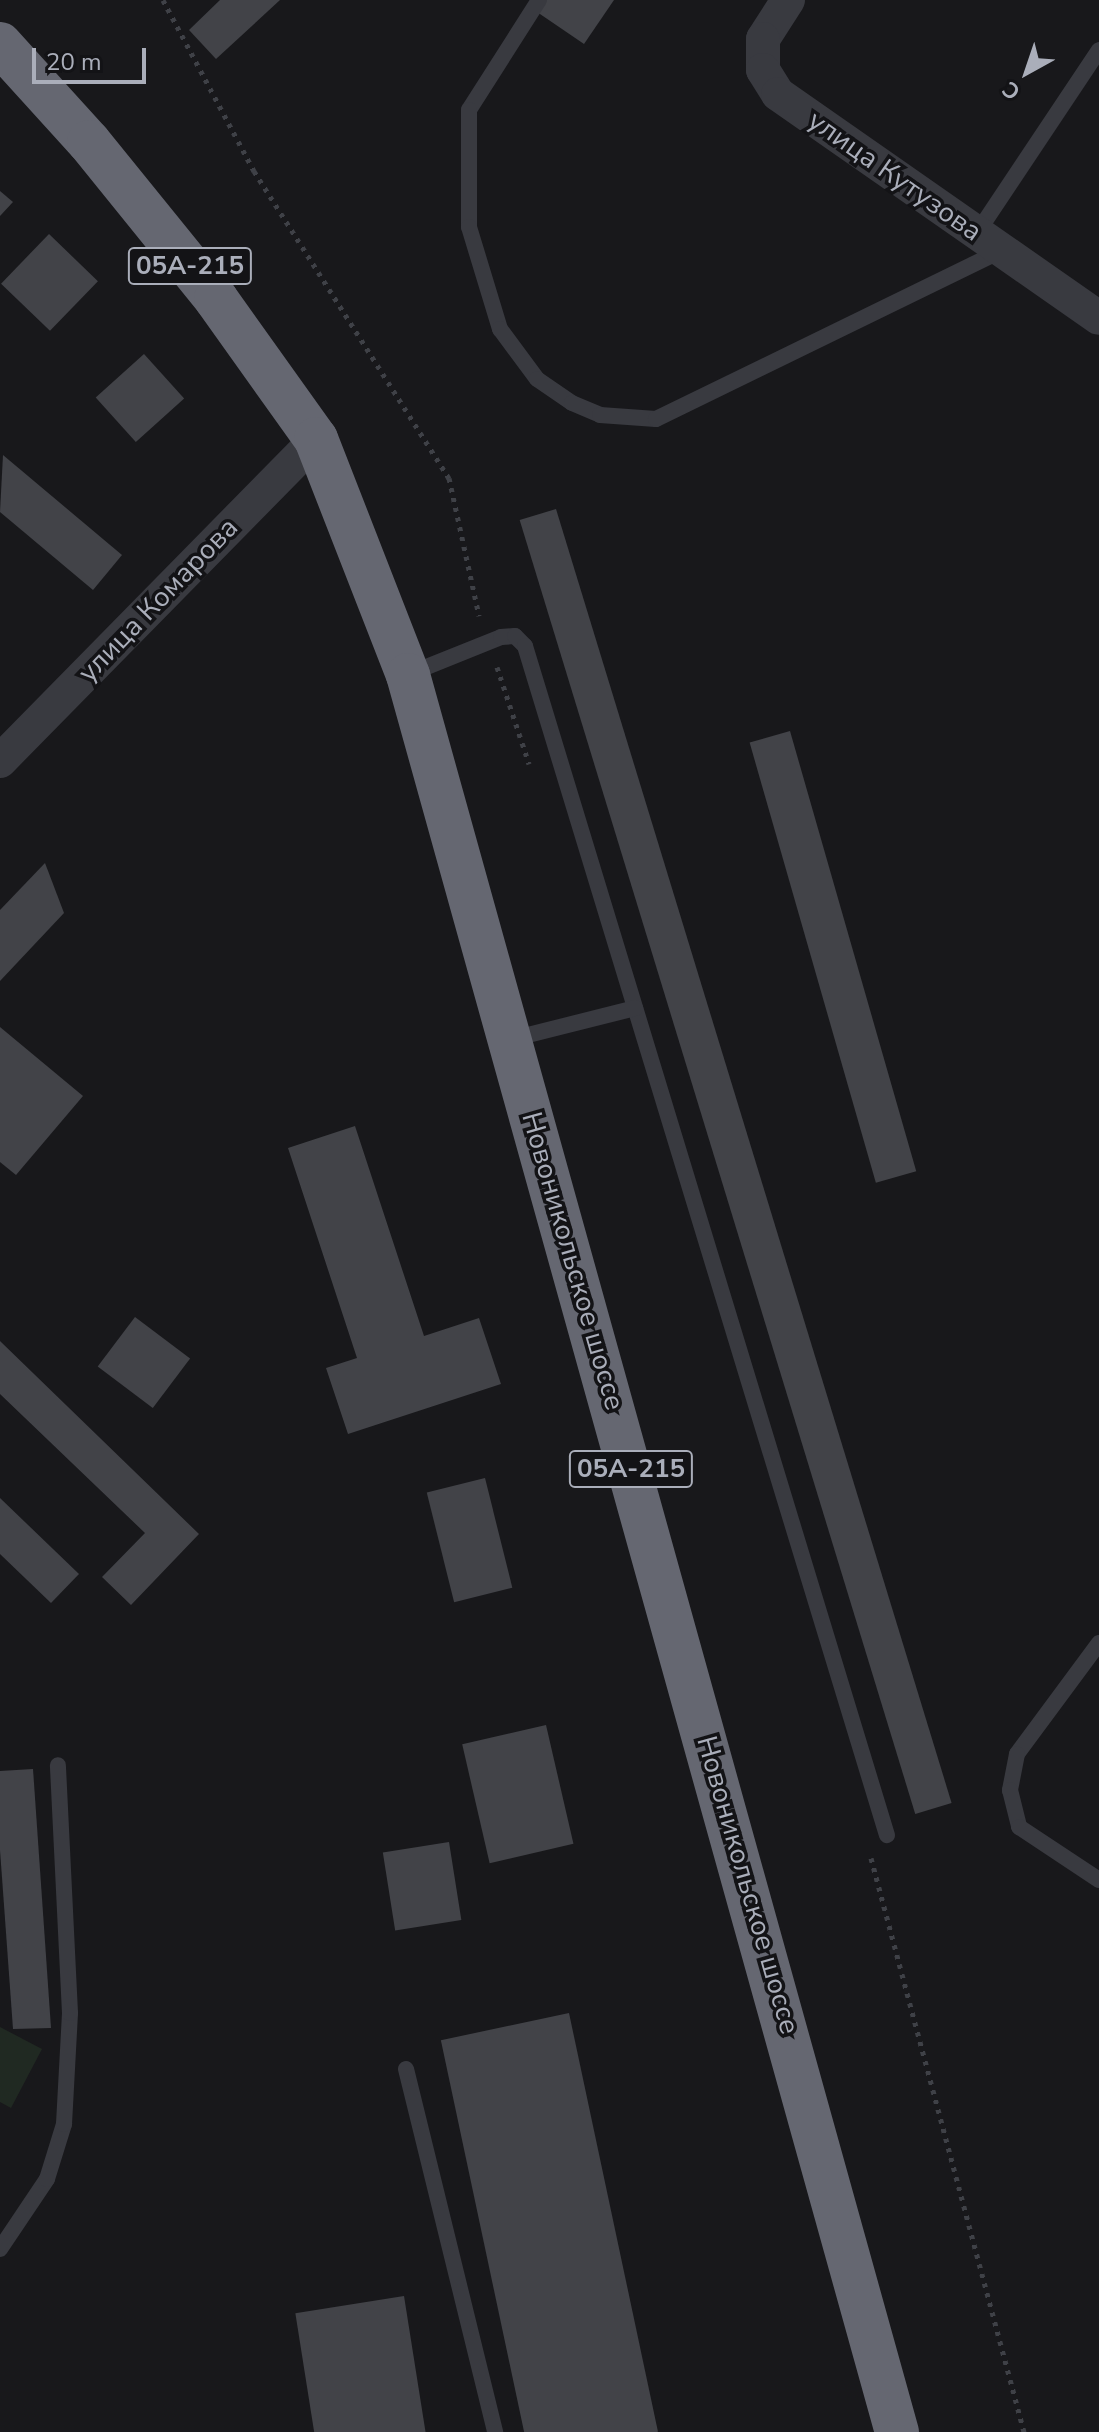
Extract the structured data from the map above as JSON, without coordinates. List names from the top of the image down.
{
  "streets": {
    "highway": ["05А-215", "Новоникольское шоссе"],
    "street": ["улица Кутузова", "улица Комарова"]
  },
  "crossings": [
    ["05А-215", "улица Комарова"],
    ["05А-215", "Новоникольское шоссе"],
    ["улица Комарова", "Новоникольское шоссе"]
  ],
  "scale_bar": "20 m",
  "north": "bottom left"
}
